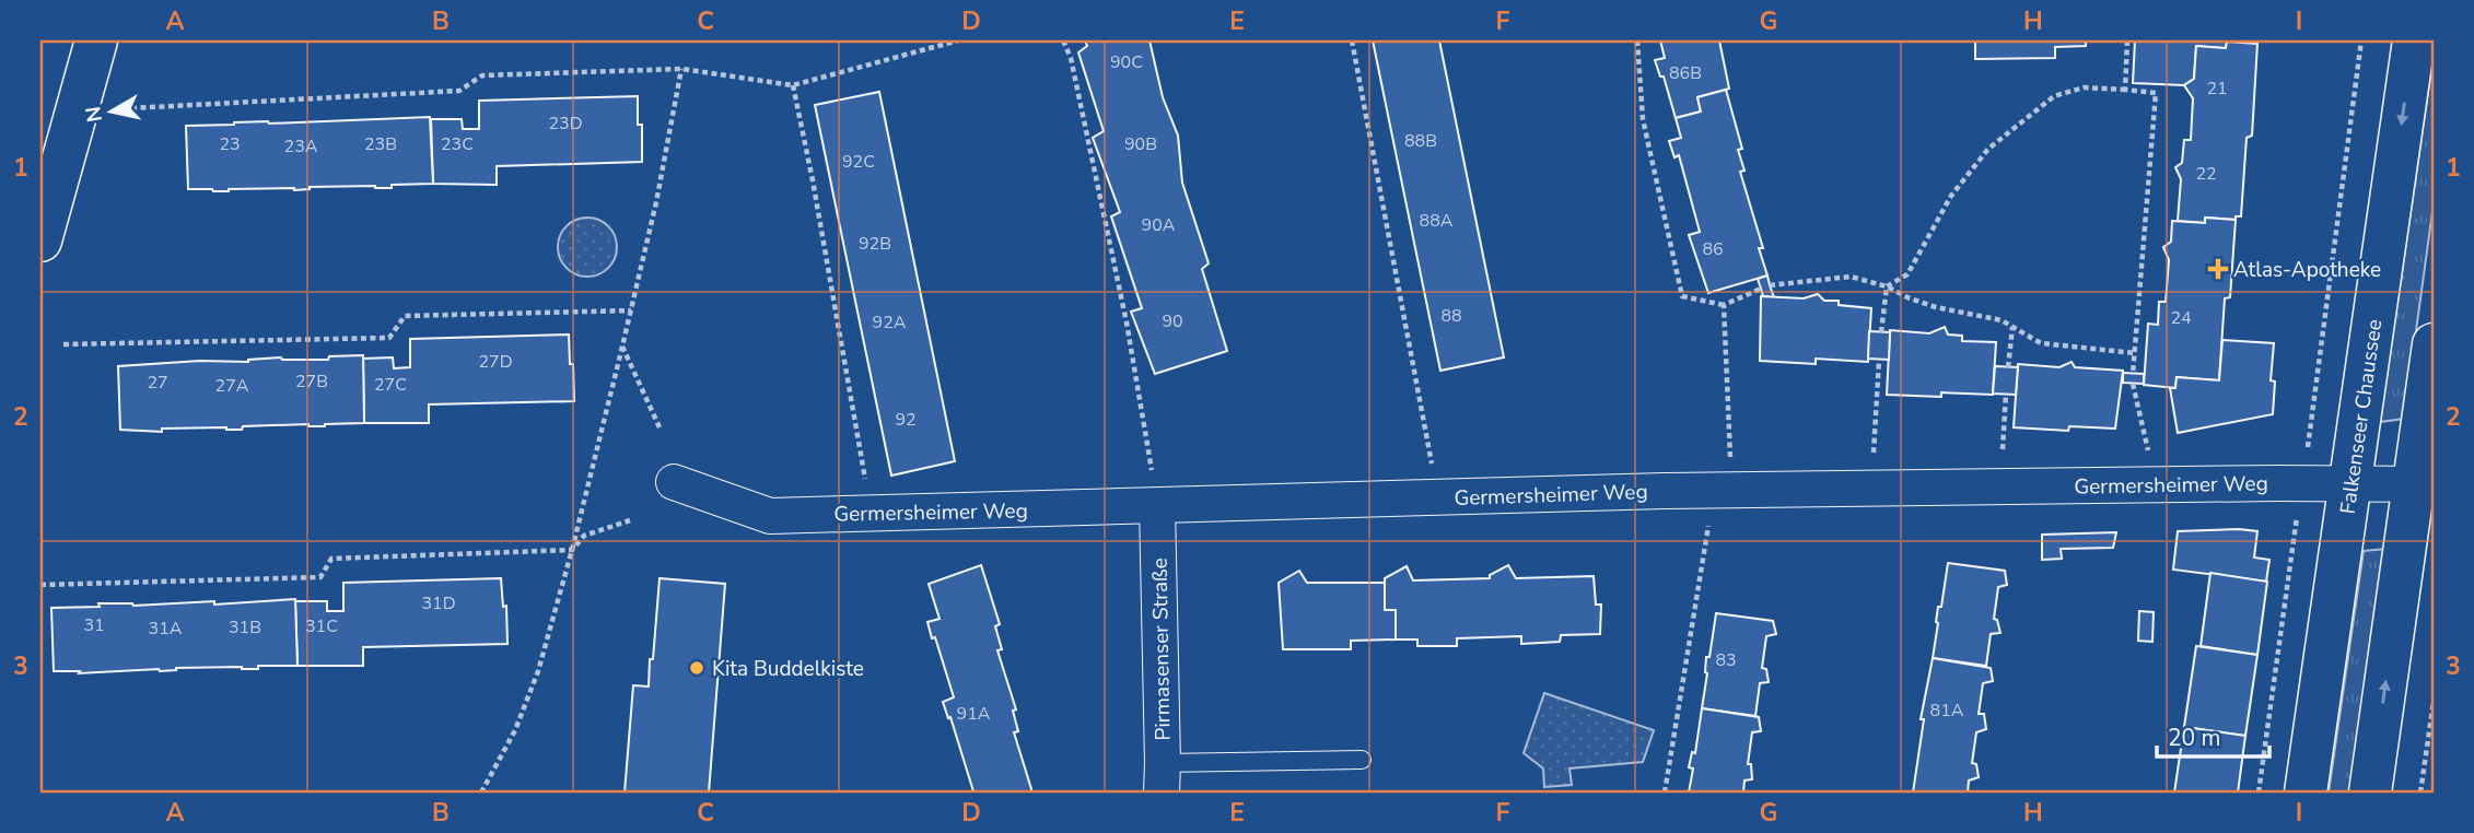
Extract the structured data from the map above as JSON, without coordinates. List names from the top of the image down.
{
  "streets": {
    "main road": ["Falkenseer Chaussee"],
    "street": ["Germersheimer Weg", "Pirmasenser Straße"]
  },
  "crossings": [
    ["Falkenseer Chaussee", "Germersheimer Weg"],
    ["Germersheimer Weg", "Pirmasenser Straße"]
  ],
  "places": {
    "health": ["Atlas-Apotheke"],
    "other": ["Kita Buddelkiste"]
  },
  "house_numbers": [
    "90C",
    "86B",
    "21",
    "23D",
    "88B",
    "23",
    "23B",
    "23C",
    "90B",
    "23A",
    "92C",
    "22",
    "88A",
    "90A",
    "92B",
    "86",
    "88",
    "24",
    "90",
    "92A",
    "27D",
    "27B",
    "27",
    "27C",
    "27A",
    "92",
    "31D",
    "31",
    "31C",
    "31B",
    "31A",
    "83",
    "81A",
    "91A"
  ],
  "scale_bar": "20 m",
  "north": "left",
  "grid": {
    "columns": [
      "A",
      "B",
      "C",
      "D",
      "E",
      "F",
      "G",
      "H",
      "I"
    ],
    "rows": ["1", "2", "3"]
  }
}
